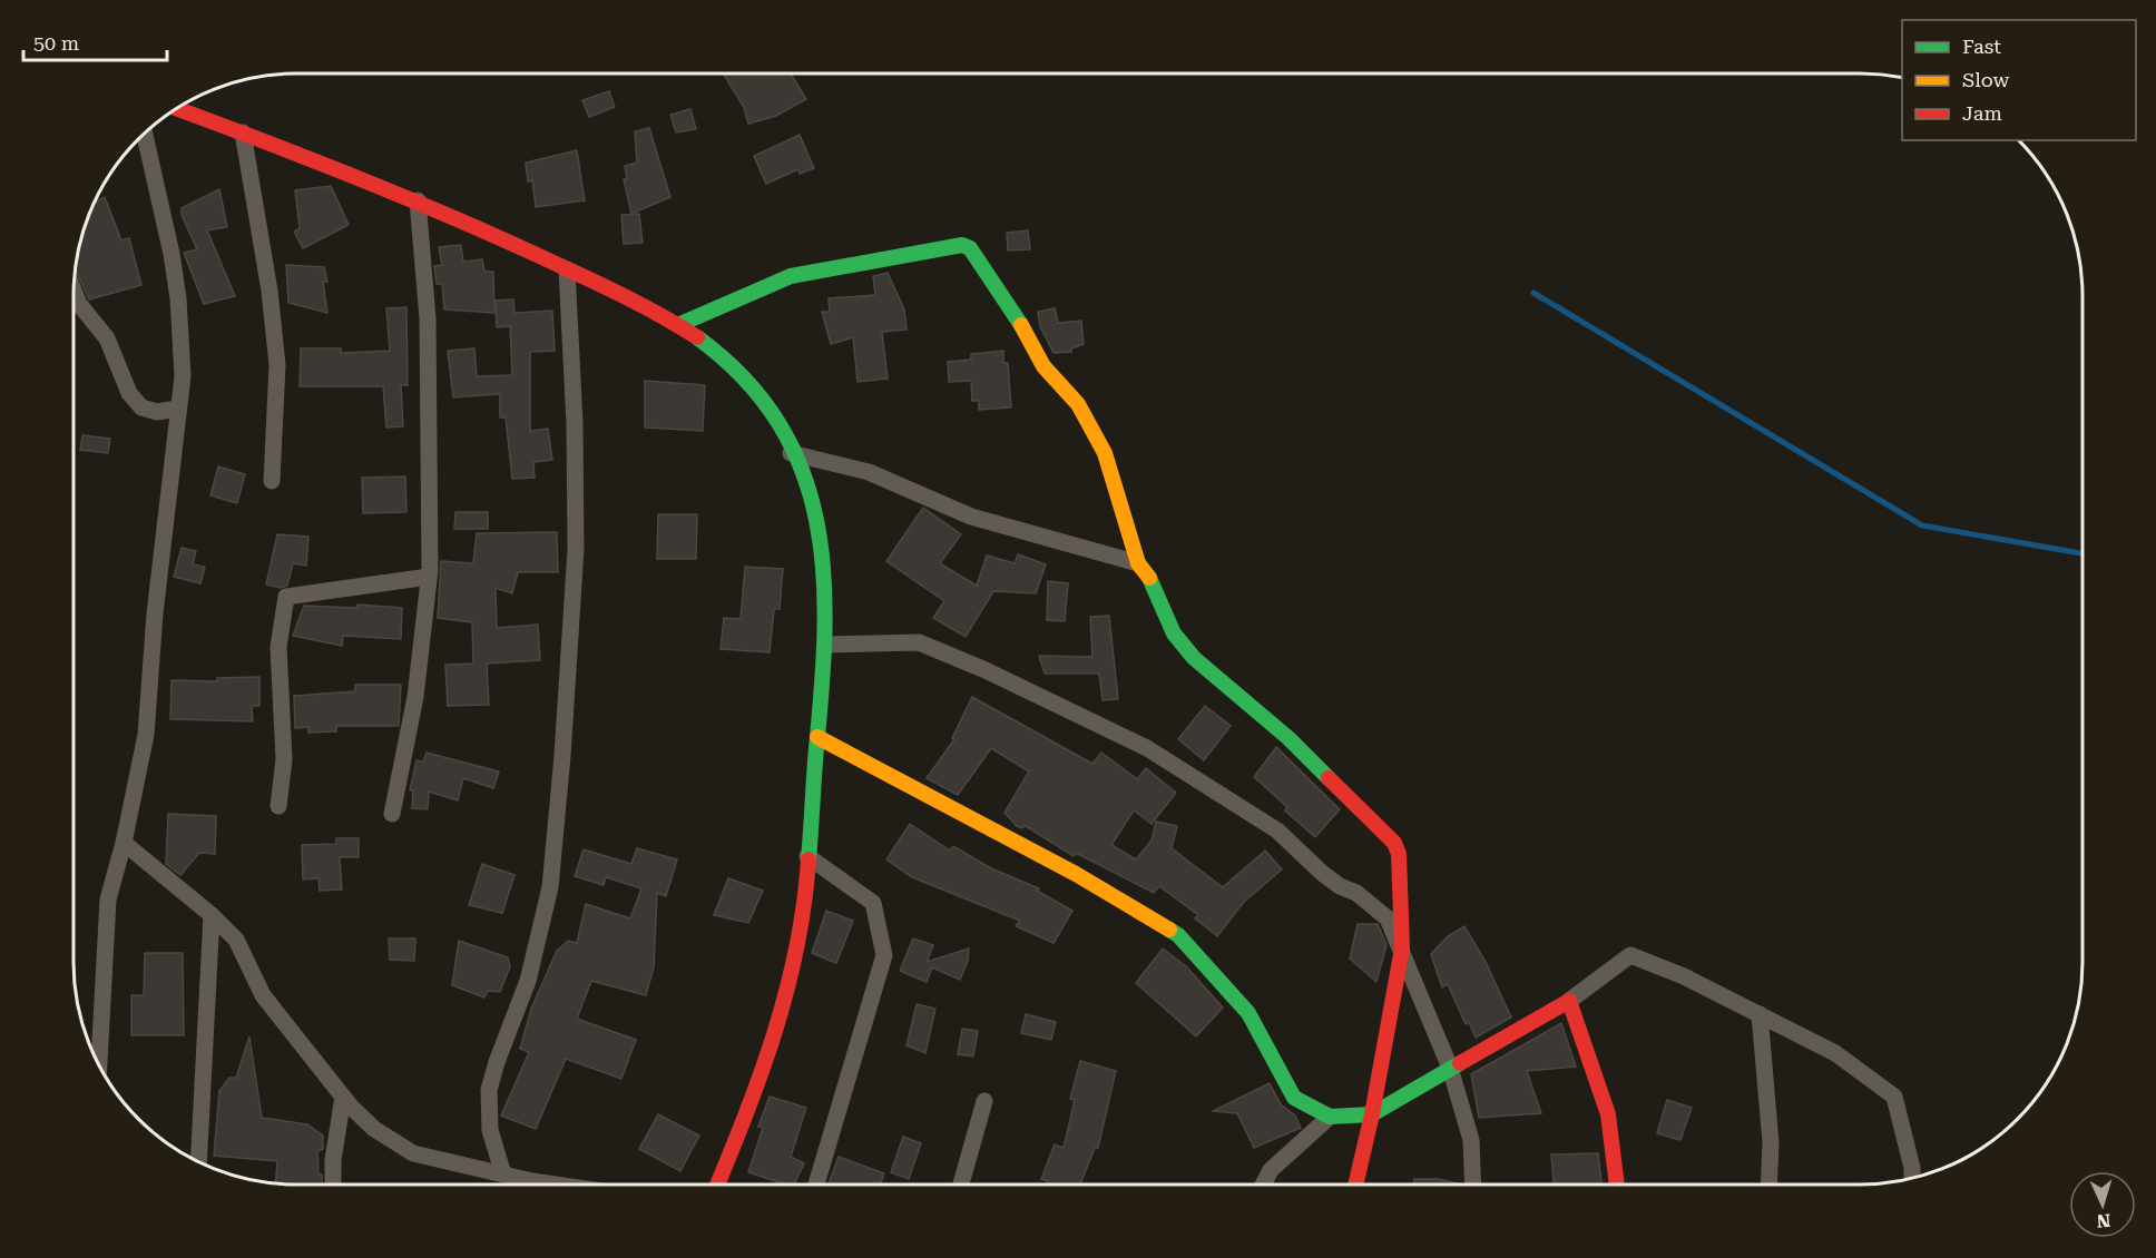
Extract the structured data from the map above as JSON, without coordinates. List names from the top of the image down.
{
  "legend": ["Fast", "Slow", "Jam"],
  "scale_bar": "50 m",
  "north": "bottom"
}
